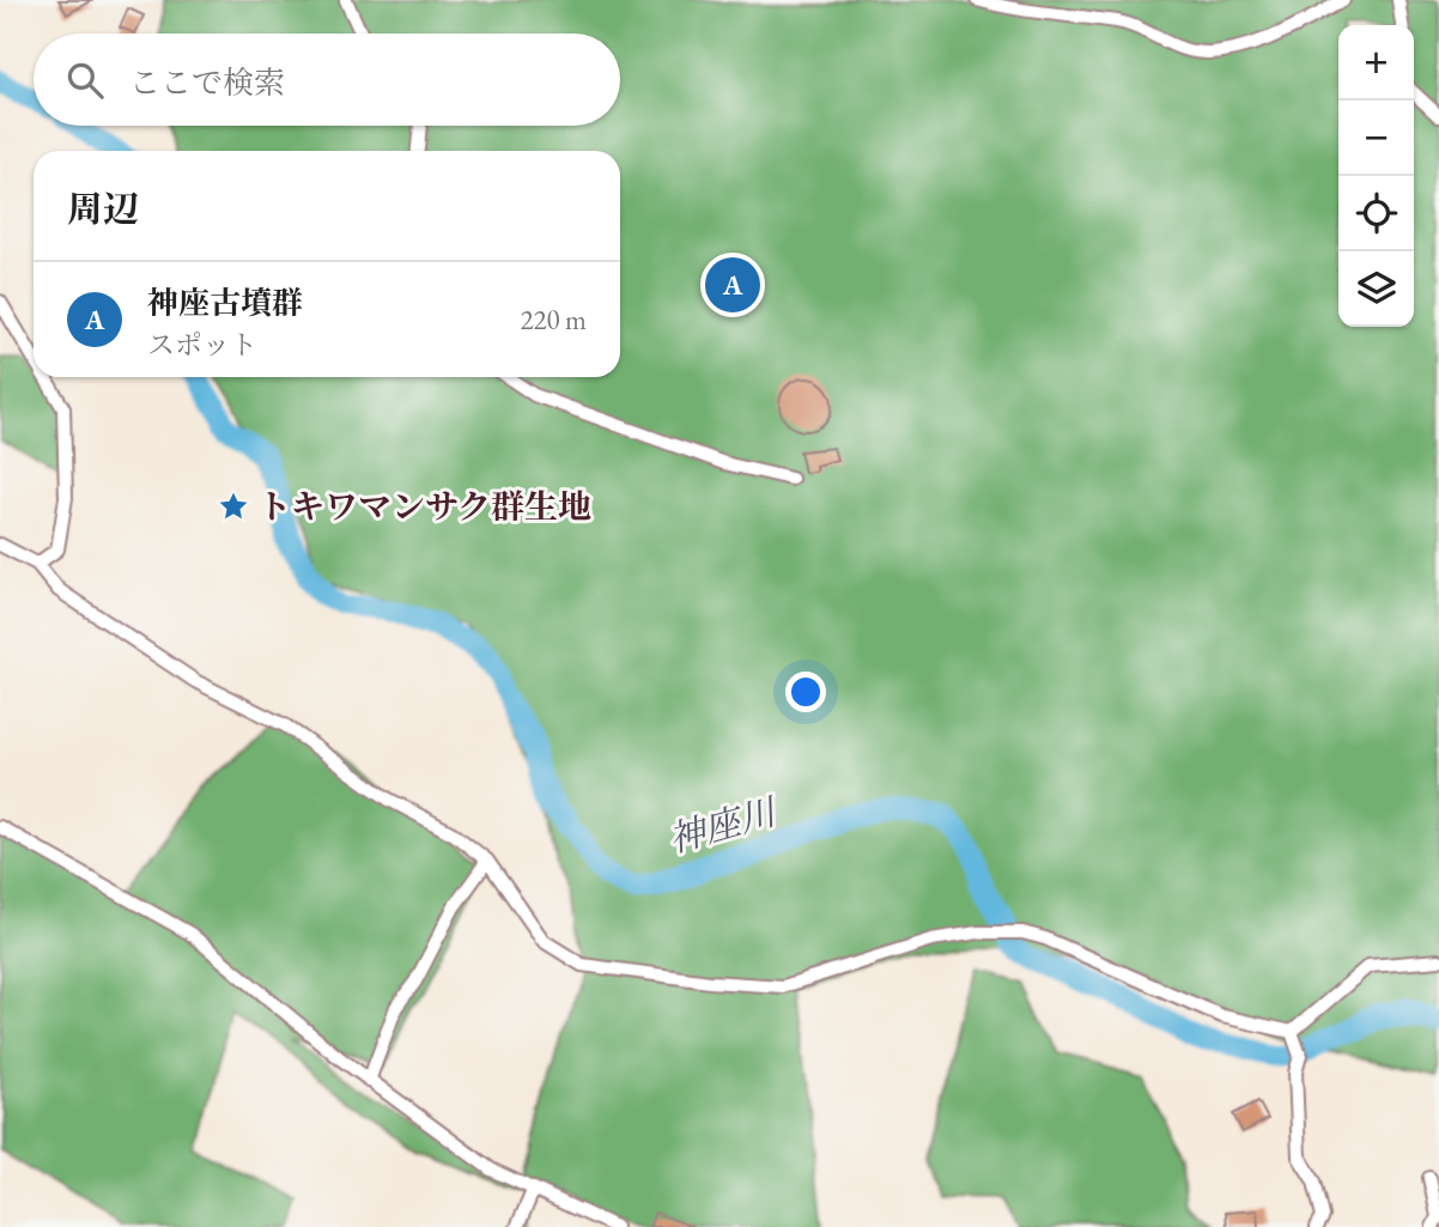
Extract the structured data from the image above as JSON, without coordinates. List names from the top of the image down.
{
  "water": ["神座川"],
  "places": {
    "place": ["トキワマンサク群生地"]
  },
  "page": {
    "map_buttons": ["+", "−"],
    "search": "ここで検索",
    "heading": "周辺",
    "pins": "A",
    "list": [
      {
        "mark": "A",
        "name": "神座古墳群",
        "note": "スポット",
        "value": "220 m"
      }
    ]
  }
}
